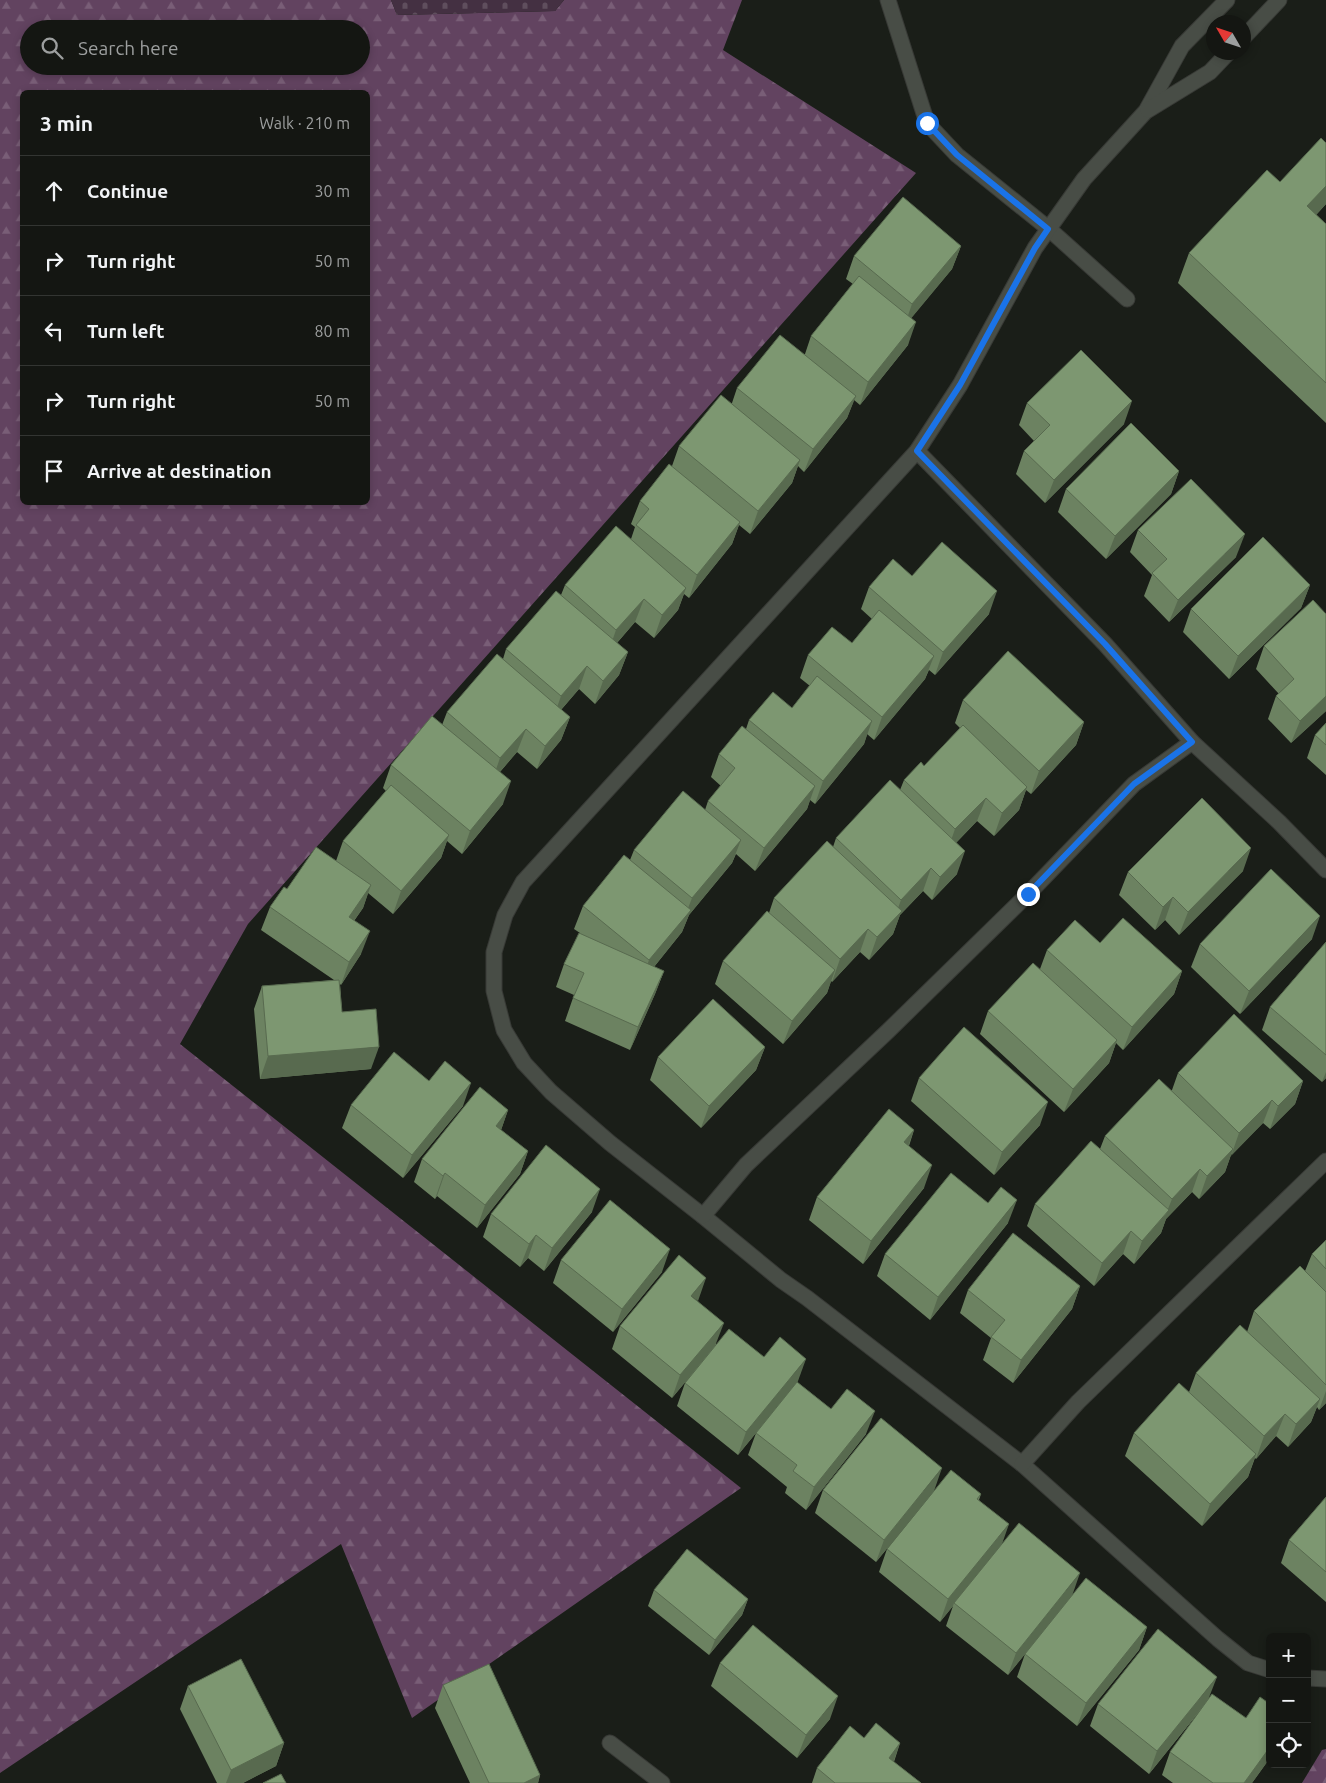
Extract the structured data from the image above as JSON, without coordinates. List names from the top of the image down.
{
  "north": "top left",
  "page": {
    "search": "Search here",
    "heading": ["3 min", "Walk · 210 m"],
    "list": [
      ["Continue", "30 m"],
      ["Turn right", "50 m"],
      ["Turn left", "80 m"],
      ["Turn right", "50 m"],
      "Arrive at destination"
    ],
    "map_buttons": ["+", "−"]
  }
}
